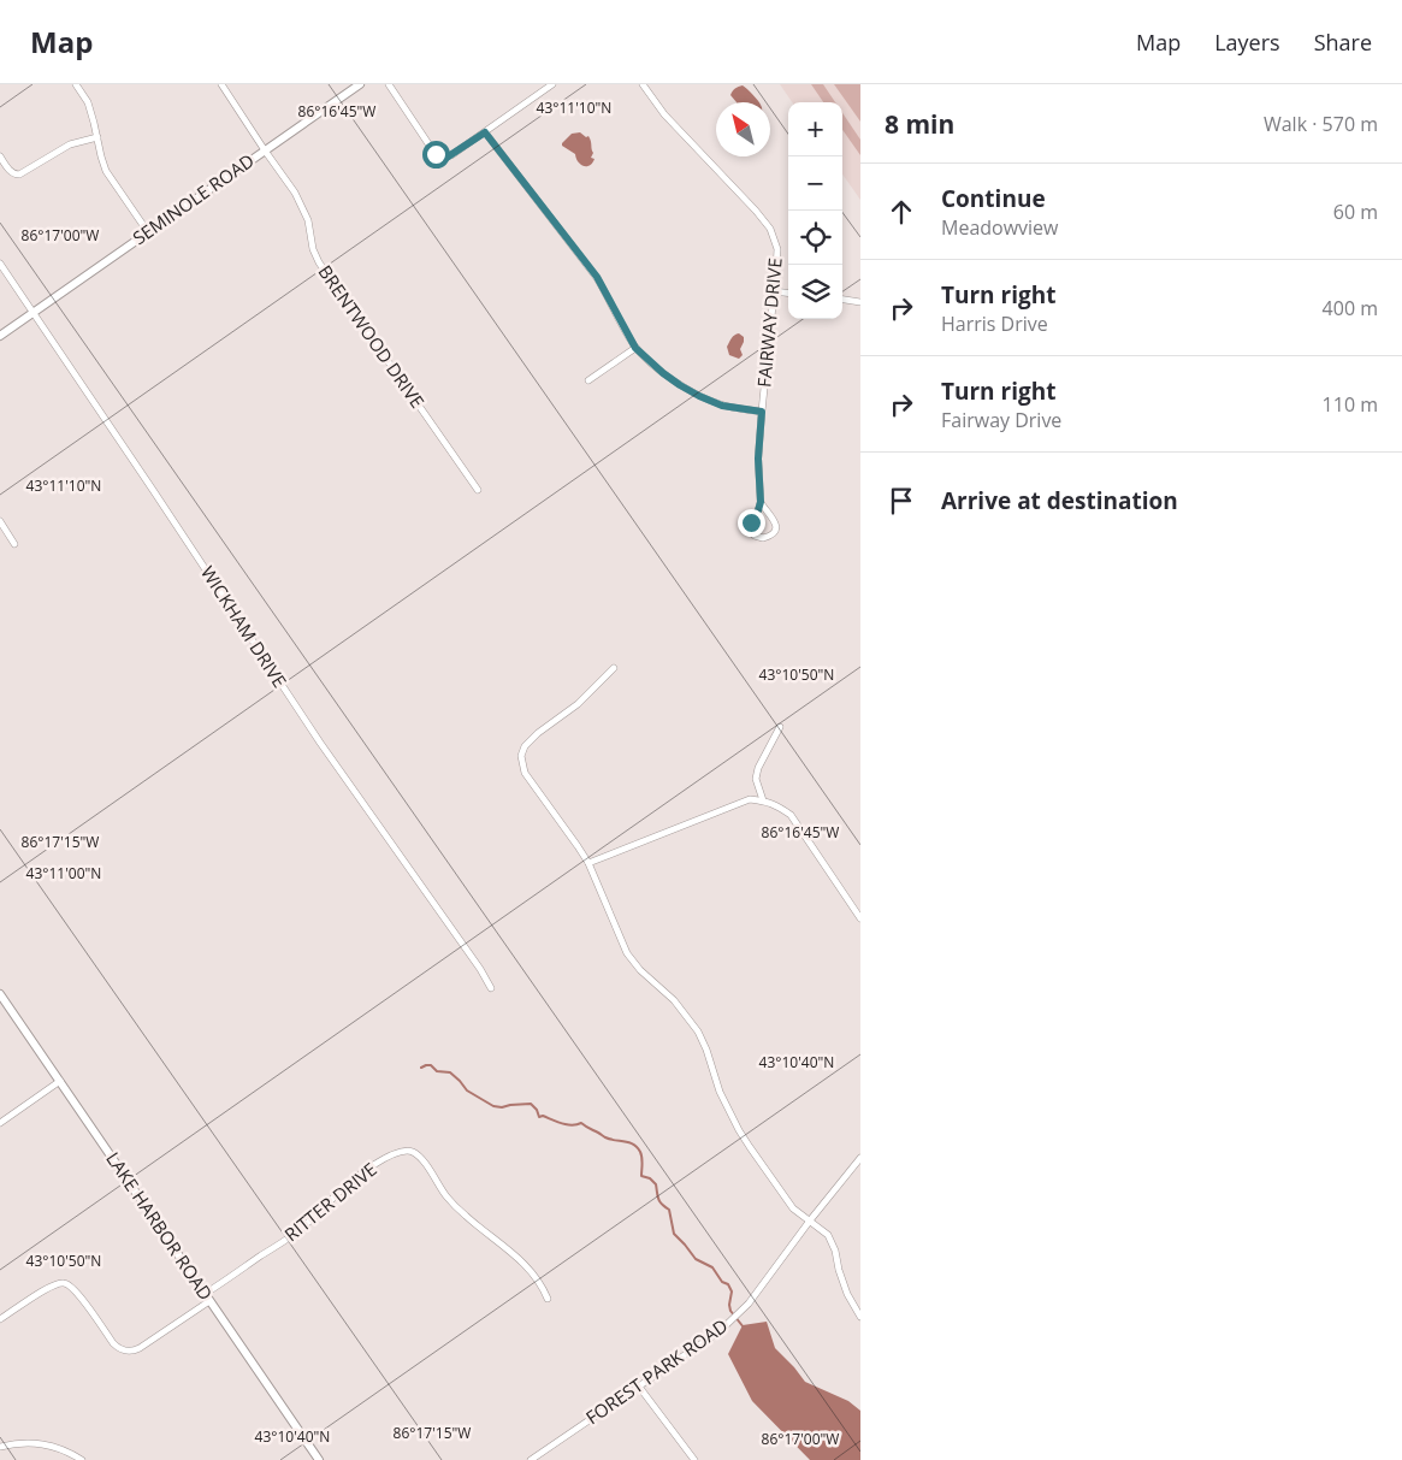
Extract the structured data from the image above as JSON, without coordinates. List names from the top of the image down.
{
  "streets": {
    "street": [
      "SEMINOLE ROAD",
      "FAIRWAY DRIVE",
      "BRENTWOOD DRIVE",
      "WICKHAM DRIVE",
      "RITTER DRIVE",
      "LAKE HARBOR ROAD",
      "FOREST PARK ROAD"
    ]
  },
  "crossings": [
    ["SEMINOLE ROAD", "BRENTWOOD DRIVE"],
    ["SEMINOLE ROAD", "WICKHAM DRIVE"],
    ["RITTER DRIVE", "LAKE HARBOR ROAD"]
  ],
  "north": "top left",
  "page": {
    "header": "Map",
    "nav": ["Map", "Layers", "Share"],
    "heading": ["8 min", "Walk · 570 m"],
    "map_buttons": ["+", "−"],
    "list": [
      ["Continue", "Meadowview", "60 m"],
      ["Turn right", "Harris Drive", "400 m"],
      ["Turn right", "Fairway Drive", "110 m"],
      "Arrive at destination"
    ]
  },
  "coordinates": [
    "43°11'10\"N",
    "86°16'45\"W",
    "86°17'00\"W",
    "43°10'50\"N",
    "86°17'15\"W",
    "43°11'00\"N",
    "43°10'40\"N"
  ]
}
